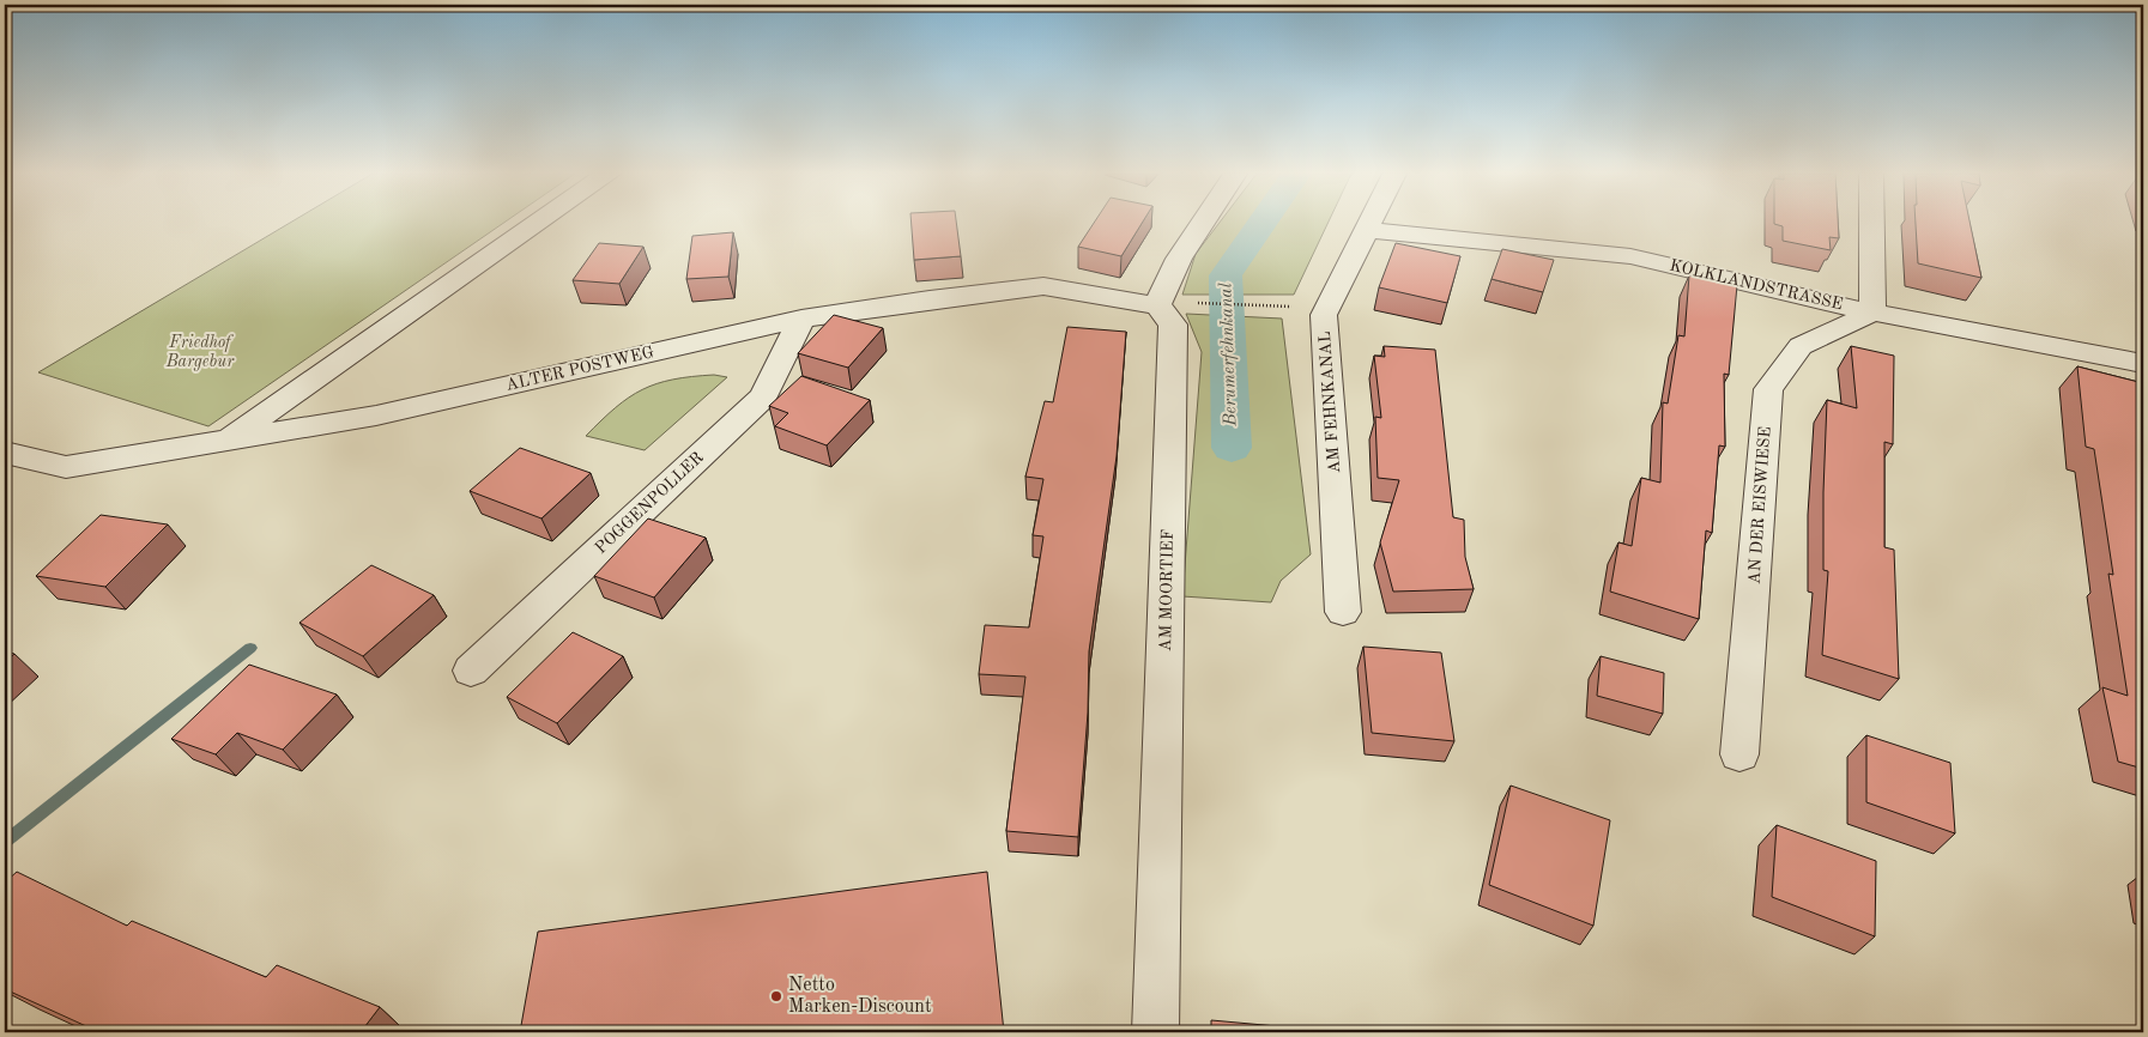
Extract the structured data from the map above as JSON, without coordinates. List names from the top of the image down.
{
  "streets": {
    "street": [
      "KOLKLANDSTRASSE",
      "ALTER POSTWEG",
      "AM FEHNKANAL",
      "POGGENPOLLER",
      "AN DER EISWIESE",
      "AM MOORTIEF"
    ]
  },
  "crossings": [
    ["KOLKLANDSTRASSE", "AM FEHNKANAL"],
    ["KOLKLANDSTRASSE", "AN DER EISWIESE"],
    ["ALTER POSTWEG", "POGGENPOLLER"],
    ["ALTER POSTWEG", "AM MOORTIEF"]
  ],
  "water": ["Berumerfehnkanal"],
  "parks": ["Friedhof Bargebur"],
  "places": ["Netto Marken-Discount"]
}
